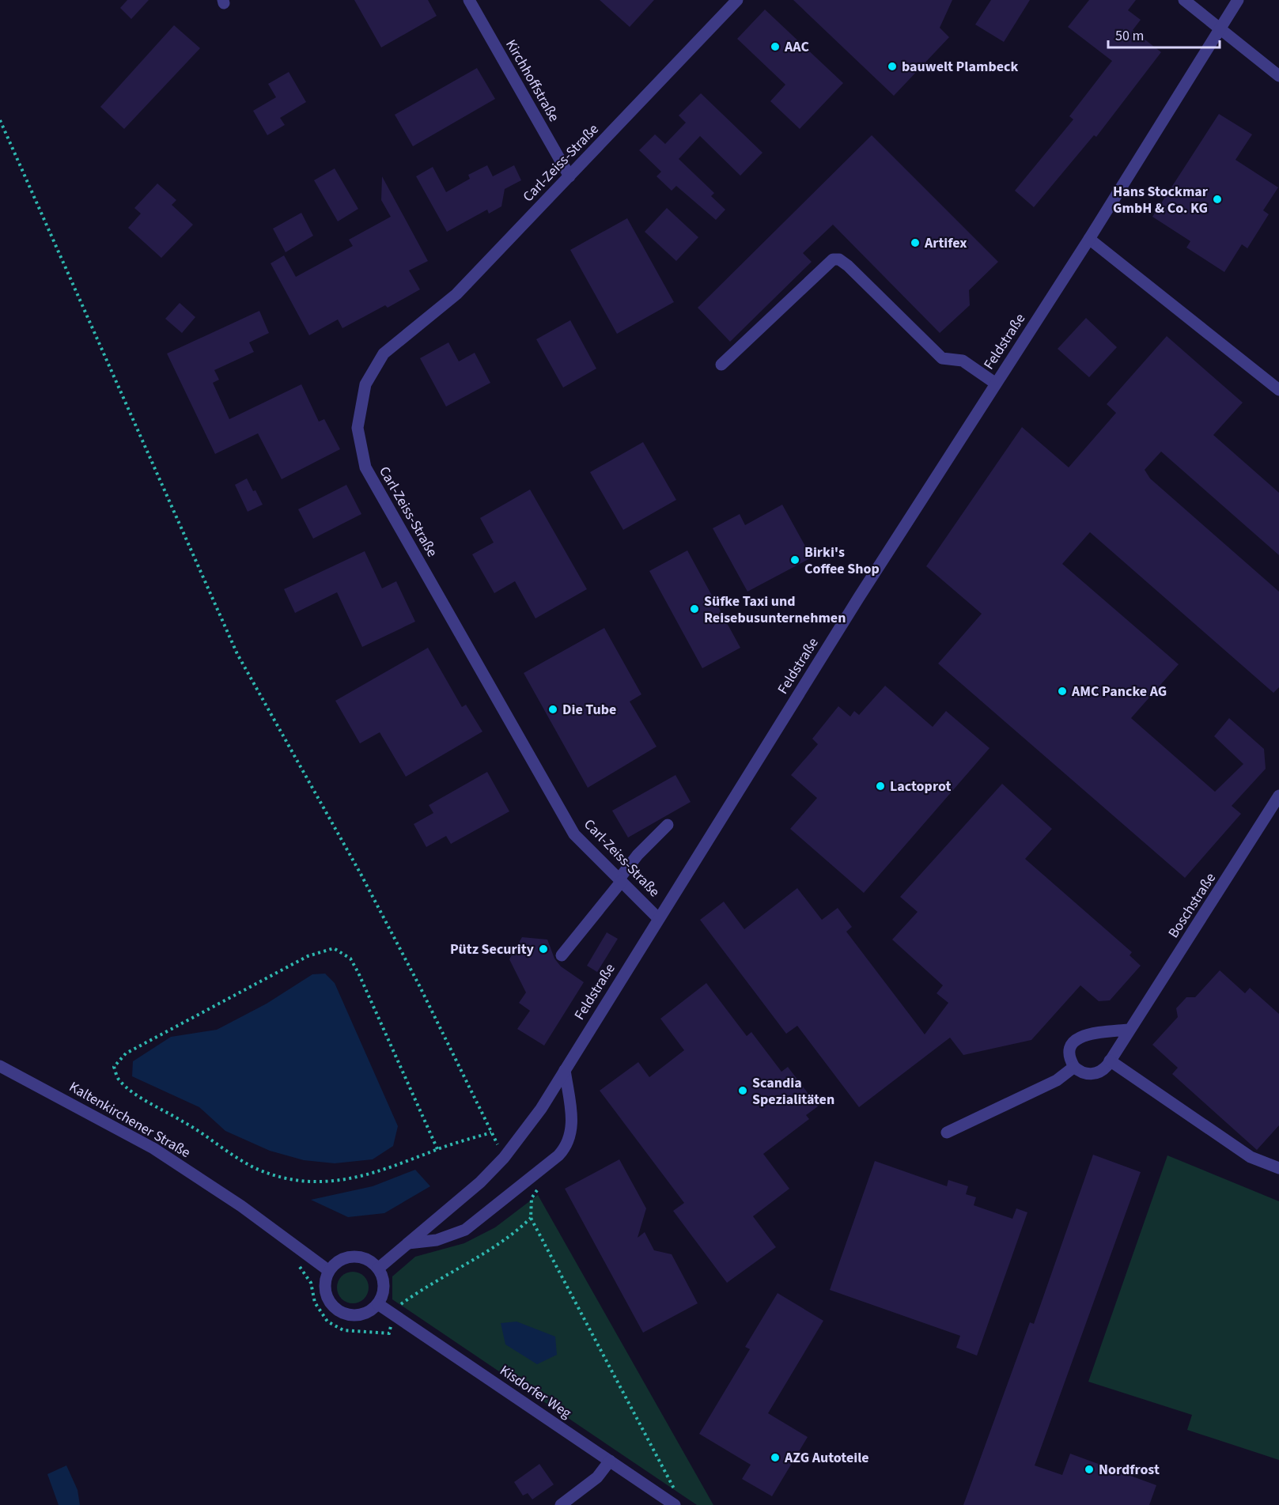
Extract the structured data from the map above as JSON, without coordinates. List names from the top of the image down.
{
  "streets": {
    "street": [
      "Kirchhoffstraße",
      "Carl-Zeiss-Straße",
      "Feldstraße",
      "Boschstraße",
      "Kaltenkirchener Straße",
      "Kisdorfer Weg"
    ]
  },
  "crossings": [
    ["Kirchhoffstraße", "Carl-Zeiss-Straße"],
    ["Carl-Zeiss-Straße", "Feldstraße"],
    ["Feldstraße", "Kaltenkirchener Straße"],
    ["Feldstraße", "Kisdorfer Weg"],
    ["Kaltenkirchener Straße", "Kisdorfer Weg"]
  ],
  "places": [
    "AAC",
    "bauwelt Plambeck",
    "Hans Stockmar GmbH & Co. KG",
    "Artifex",
    "Birki's Coffee Shop",
    "Süfke Taxi und Reisebusunternehmen",
    "AMC Pancke AG",
    "Die Tube",
    "Lactoprot",
    "Pütz Security",
    "Scandia Spezialitäten",
    "AZG Autoteile",
    "Nordfrost"
  ],
  "scale_bar": "50 m"
}
